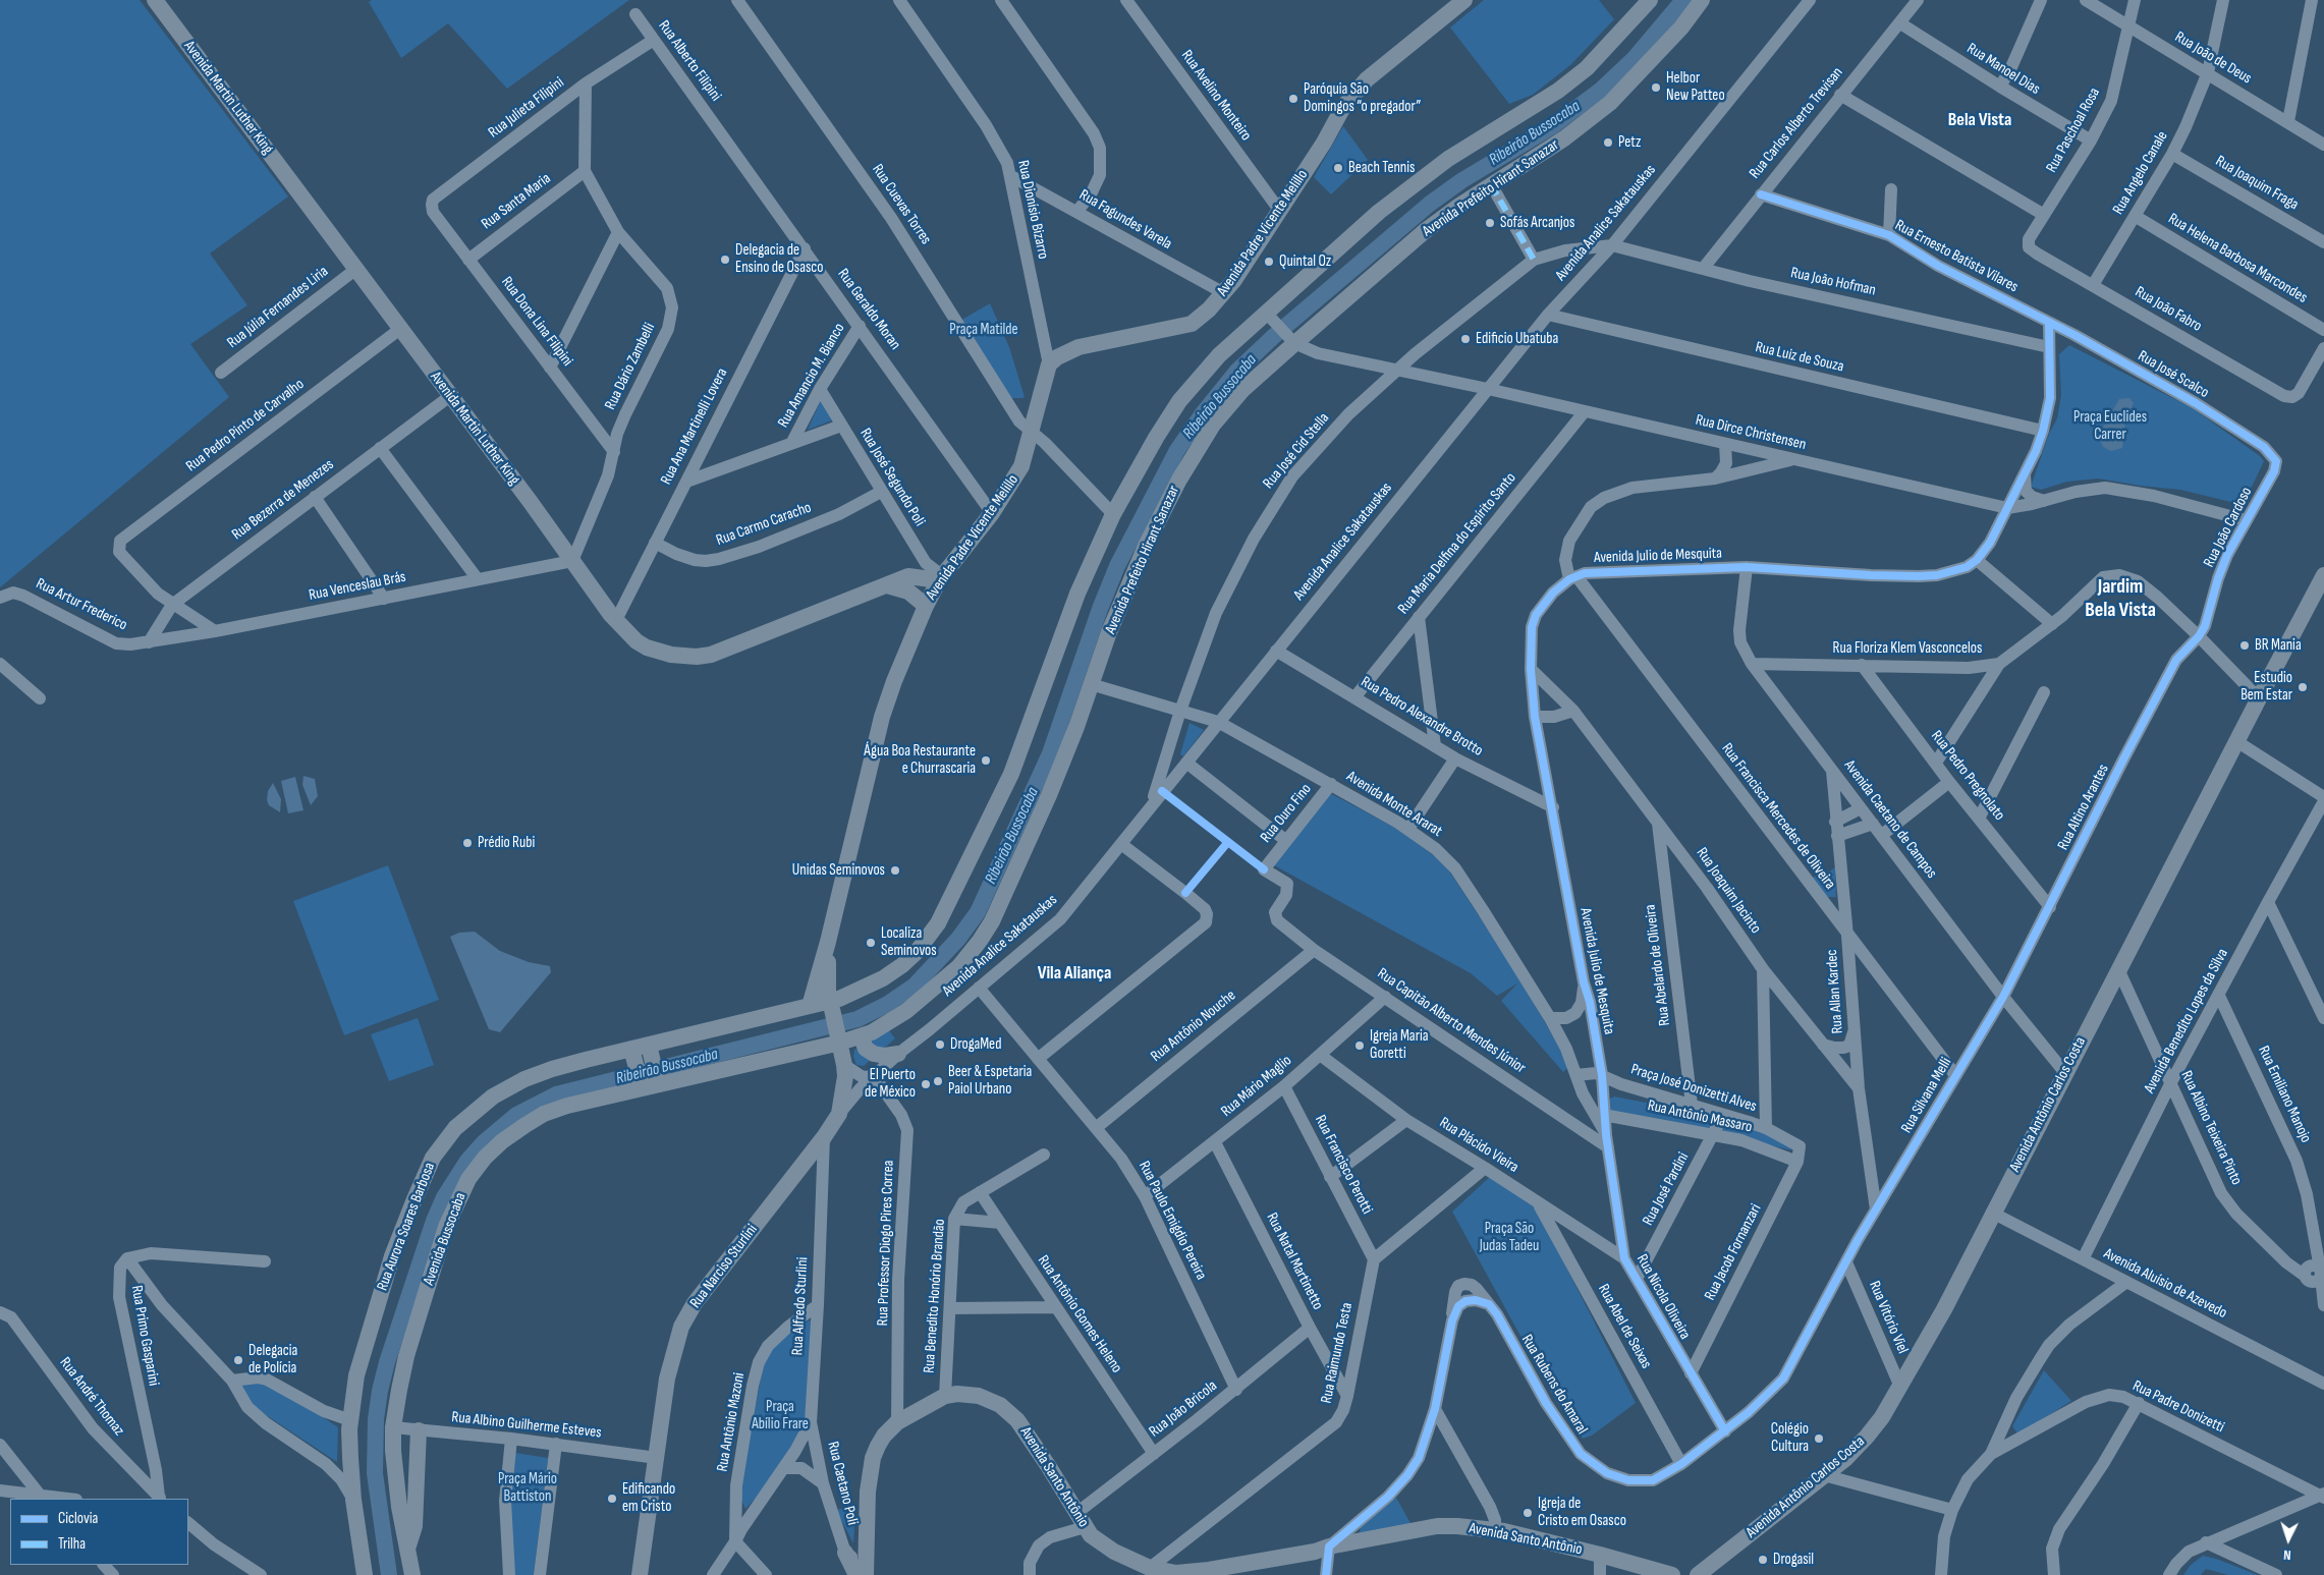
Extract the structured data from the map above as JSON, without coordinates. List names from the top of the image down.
{
  "streets": {
    "main road": [
      "Avenida Martin Luther King",
      "Avenida Prefeito Hirant Sanazar",
      "Avenida Padre Vicente Melillo",
      "Avenida Antônio Carlos Costa",
      "Rua Aurora Soares Barbosa",
      "Avenida Bussocaba",
      "Rua Narciso Sturlini",
      "Avenida Santo Antônio"
    ],
    "street": [
      "Rua João de Deus",
      "Rua Alberto Filipini",
      "Rua Manoel Dias",
      "Rua Avelino Monteiro",
      "Rua Julieta Filipini",
      "Rua Carlos Alberto Trevisan",
      "Rua Paschoal Rosa",
      "Rua Angelo Canale",
      "Rua Joaquim Fraga",
      "Rua Santa Maria",
      "Rua Cuevas Torres",
      "Rua Dionísio Bizarro",
      "Rua Fagundes Varela",
      "Avenida Analice Sakatauskas",
      "Rua Ernesto Batista Vilares",
      "Rua Helena Barbosa Marcondes",
      "Rua João Hofman",
      "Rua Júlia Fernandes Liria",
      "Rua Geraldo Moran",
      "Rua João Fabro",
      "Rua Dona Lina Filipini",
      "Rua Luiz de Souza",
      "Rua Dário Zambelli",
      "Rua José Scalco",
      "Rua Amancio M. Bianco",
      "Rua Pedro Pinto de Carvalho",
      "Rua Ana Martinelli Lovera",
      "Rua Dirce Christensen",
      "Rua José Cid Stella",
      "Rua José Segundo Poli",
      "Rua Bezerra de Menezes",
      "Rua Carmo Caracho",
      "Rua João Cardoso",
      "Rua Maria Delfina do Espírito Santo",
      "Avenida Julio de Mesquita",
      "Rua Venceslau Brás",
      "Rua Artur Frederico",
      "Rua Floriza Klem Vasconcelos",
      "Rua Pedro Alexandre Brotto",
      "Rua Pedro Pregnolato",
      "Avenida Monte Ararat",
      "Rua Altino Arantes",
      "Rua Ouro Fino",
      "Rua Francisca Mercedes de Oliveira",
      "Avenida Caetano de Campos",
      "Rua Joaquim Jacinto",
      "Rua Abelardo de Oliveira",
      "Rua Allan Kardec",
      "Rua Capitão Alberto Mendes Júnior",
      "Avenida Benedito Lopes da Silva",
      "Rua Antônio Nouche",
      "Rua Mário Maglio",
      "Praça José Donizetti Alves",
      "Rua Emiliano Manojo",
      "Rua Silvana Melli",
      "Rua Antônio Massaro",
      "Rua Albino Teixeira Pinto",
      "Rua Plácido Vieira",
      "Rua Francisco Perotti",
      "Rua José Pardini",
      "Rua Paulo Emigdio Pereira",
      "Rua Professor Diogo Pires Correa",
      "Rua Jacob Fornanzari",
      "Rua Natal Martinetto",
      "Avenida Aluísio de Azevedo",
      "Rua Benedito Honório Brandão",
      "Rua Nicola Oliveira",
      "Rua Alfredo Sturlini",
      "Rua Antônio Gomes Heleno",
      "Rua Vitório Viel",
      "Rua Abel de Seixas",
      "Rua Primo Gasparini",
      "Rua Raimundo Testa",
      "Rua Rubens do Amaral",
      "Rua André Thomaz",
      "Rua Padre Donizetti",
      "Rua João Bricola",
      "Rua Antônio Mazoni",
      "Rua Albino Guilherme Esteves",
      "Rua Caetano Poli"
    ]
  },
  "crossings": [
    ["Rua João de Deus", "Rua Paschoal Rosa"],
    ["Rua João de Deus", "Rua Angelo Canale"],
    ["Rua Alberto Filipini", "Rua Julieta Filipini"],
    ["Rua Alberto Filipini", "Rua Geraldo Moran"],
    ["Rua Manoel Dias", "Rua Carlos Alberto Trevisan"],
    ["Rua Manoel Dias", "Rua Paschoal Rosa"],
    ["Rua Avelino Monteiro", "Avenida Padre Vicente Melillo"],
    ["Avenida Martin Luther King", "Avenida Padre Vicente Melillo"],
    ["Avenida Martin Luther King", "Rua Júlia Fernandes Liria"],
    ["Avenida Martin Luther King", "Rua Dário Zambelli"],
    ["Avenida Martin Luther King", "Rua Pedro Pinto de Carvalho"],
    ["Avenida Martin Luther King", "Rua Ana Martinelli Lovera"],
    ["Avenida Martin Luther King", "Rua José Segundo Poli"],
    ["Avenida Martin Luther King", "Rua Bezerra de Menezes"],
    ["Avenida Martin Luther King", "Rua Venceslau Brás"],
    ["Rua Julieta Filipini", "Rua Dona Lina Filipini"],
    ["Rua Carlos Alberto Trevisan", "Rua Ernesto Batista Vilares"],
    ["Rua Carlos Alberto Trevisan", "Rua João Hofman"],
    ["Rua Paschoal Rosa", "Rua João Fabro"],
    ["Rua Angelo Canale", "Rua Joaquim Fraga"],
    ["Rua Angelo Canale", "Rua Helena Barbosa Marcondes"],
    ["Rua Angelo Canale", "Rua João Fabro"],
    ["Avenida Prefeito Hirant Sanazar", "Avenida Padre Vicente Melillo"],
    ["Avenida Prefeito Hirant Sanazar", "Rua Dirce Christensen"],
    ["Avenida Prefeito Hirant Sanazar", "Avenida Monte Ararat"],
    ["Avenida Prefeito Hirant Sanazar", "Avenida Bussocaba"],
    ["Avenida Prefeito Hirant Sanazar", "Rua Narciso Sturlini"],
    ["Rua Santa Maria", "Rua Dona Lina Filipini"],
    ["Rua Santa Maria", "Rua Dário Zambelli"],
    ["Rua Cuevas Torres", "Avenida Padre Vicente Melillo"],
    ["Rua Dionísio Bizarro", "Rua Fagundes Varela"],
    ["Rua Dionísio Bizarro", "Avenida Padre Vicente Melillo"],
    ["Rua Fagundes Varela", "Avenida Padre Vicente Melillo"],
    ["Avenida Analice Sakatauskas", "Rua João Hofman"],
    ["Avenida Analice Sakatauskas", "Rua Luiz de Souza"],
    ["Avenida Analice Sakatauskas", "Rua Dirce Christensen"],
    ["Avenida Analice Sakatauskas", "Rua José Cid Stella"],
    ["Avenida Analice Sakatauskas", "Rua Pedro Alexandre Brotto"],
    ["Avenida Analice Sakatauskas", "Avenida Monte Ararat"],
    ["Avenida Analice Sakatauskas", "Rua Paulo Emigdio Pereira"],
    ["Avenida Analice Sakatauskas", "Rua Professor Diogo Pires Correa"],
    ["Avenida Analice Sakatauskas", "Rua Narciso Sturlini"],
    ["Avenida Padre Vicente Melillo", "Rua Geraldo Moran"],
    ["Avenida Padre Vicente Melillo", "Rua José Segundo Poli"],
    ["Avenida Padre Vicente Melillo", "Rua Aurora Soares Barbosa"],
    ["Avenida Padre Vicente Melillo", "Avenida Bussocaba"],
    ["Avenida Padre Vicente Melillo", "Rua Narciso Sturlini"],
    ["Rua Ernesto Batista Vilares", "Rua José Scalco"],
    ["Rua Ernesto Batista Vilares", "Avenida Julio de Mesquita"],
    ["Rua João Hofman", "Rua José Cid Stella"],
    ["Rua João Hofman", "Avenida Julio de Mesquita"],
    ["Rua Geraldo Moran", "Rua Amancio M. Bianco"],
    ["Rua Geraldo Moran", "Rua Ana Martinelli Lovera"],
    ["Rua Dona Lina Filipini", "Rua Dário Zambelli"],
    ["Rua Luiz de Souza", "Avenida Julio de Mesquita"],
    ["Rua Dário Zambelli", "Rua Venceslau Brás"],
    ["Rua José Scalco", "Rua João Cardoso"],
    ["Rua José Scalco", "Avenida Julio de Mesquita"],
    ["Rua Amancio M. Bianco", "Rua José Segundo Poli"],
    ["Rua Pedro Pinto de Carvalho", "Rua Bezerra de Menezes"],
    ["Rua Ana Martinelli Lovera", "Rua Carmo Caracho"],
    ["Rua Dirce Christensen", "Rua José Cid Stella"],
    ["Rua Dirce Christensen", "Rua Maria Delfina do Espírito Santo"],
    ["Rua Dirce Christensen", "Avenida Julio de Mesquita"],
    ["Rua José Cid Stella", "Avenida Monte Ararat"],
    ["Rua José Segundo Poli", "Rua Carmo Caracho"],
    ["Rua Bezerra de Menezes", "Rua Venceslau Brás"],
    ["Rua Bezerra de Menezes", "Rua Artur Frederico"],
    ["Rua João Cardoso", "Rua Floriza Klem Vasconcelos"],
    ["Rua João Cardoso", "Rua Altino Arantes"],
    ["Rua Maria Delfina do Espírito Santo", "Rua Pedro Alexandre Brotto"],
    ["Avenida Julio de Mesquita", "Rua Pedro Alexandre Brotto"],
    ["Avenida Julio de Mesquita", "Avenida Monte Ararat"],
    ["Avenida Julio de Mesquita", "Rua Francisca Mercedes de Oliveira"],
    ["Avenida Julio de Mesquita", "Avenida Caetano de Campos"],
    ["Avenida Julio de Mesquita", "Rua Joaquim Jacinto"],
    ["Avenida Julio de Mesquita", "Praça José Donizetti Alves"],
    ["Avenida Julio de Mesquita", "Rua Nicola Oliveira"],
    ["Rua Venceslau Brás", "Rua Artur Frederico"],
    ["Rua Floriza Klem Vasconcelos", "Rua Pedro Pregnolato"],
    ["Rua Floriza Klem Vasconcelos", "Rua Altino Arantes"],
    ["Rua Floriza Klem Vasconcelos", "Avenida Caetano de Campos"],
    ["Rua Floriza Klem Vasconcelos", "Avenida Antônio Carlos Costa"],
    ["Rua Pedro Pregnolato", "Rua Altino Arantes"],
    ["Avenida Monte Ararat", "Rua Ouro Fino"],
    ["Avenida Monte Ararat", "Praça José Donizetti Alves"],
    ["Avenida Monte Ararat", "Rua Nicola Oliveira"],
    ["Rua Altino Arantes", "Avenida Caetano de Campos"],
    ["Rua Altino Arantes", "Rua Silvana Melli"],
    ["Rua Ouro Fino", "Rua Capitão Alberto Mendes Júnior"],
    ["Rua Ouro Fino", "Rua Antônio Nouche"],
    ["Rua Francisca Mercedes de Oliveira", "Rua Allan Kardec"],
    ["Rua Francisca Mercedes de Oliveira", "Rua Silvana Melli"],
    ["Avenida Caetano de Campos", "Rua Allan Kardec"],
    ["Avenida Caetano de Campos", "Rua Silvana Melli"],
    ["Avenida Caetano de Campos", "Avenida Antônio Carlos Costa"],
    ["Rua Joaquim Jacinto", "Rua Abelardo de Oliveira"],
    ["Rua Joaquim Jacinto", "Rua Allan Kardec"],
    ["Rua Abelardo de Oliveira", "Praça José Donizetti Alves"],
    ["Rua Allan Kardec", "Rua Silvana Melli"],
    ["Rua Allan Kardec", "Rua Rubens do Amaral"],
    ["Rua Capitão Alberto Mendes Júnior", "Rua Antônio Nouche"],
    ["Rua Capitão Alberto Mendes Júnior", "Rua Mário Maglio"],
    ["Rua Capitão Alberto Mendes Júnior", "Rua Nicola Oliveira"],
    ["Avenida Benedito Lopes da Silva", "Rua Emiliano Manojo"],
    ["Avenida Benedito Lopes da Silva", "Rua Albino Teixeira Pinto"],
    ["Avenida Benedito Lopes da Silva", "Avenida Aluísio de Azevedo"],
    ["Rua Antônio Nouche", "Rua Paulo Emigdio Pereira"],
    ["Rua Mário Maglio", "Rua Plácido Vieira"],
    ["Rua Mário Maglio", "Rua Francisco Perotti"],
    ["Rua Mário Maglio", "Rua Paulo Emigdio Pereira"],
    ["Rua Mário Maglio", "Rua Natal Martinetto"],
    ["Praça José Donizetti Alves", "Rua José Pardini"],
    ["Praça José Donizetti Alves", "Rua Jacob Fornanzari"],
    ["Praça José Donizetti Alves", "Rua Nicola Oliveira"],
    ["Rua Emiliano Manojo", "Rua Albino Teixeira Pinto"],
    ["Rua Silvana Melli", "Rua Rubens do Amaral"],
    ["Avenida Antônio Carlos Costa", "Rua Albino Teixeira Pinto"],
    ["Avenida Antônio Carlos Costa", "Avenida Aluísio de Azevedo"],
    ["Avenida Antônio Carlos Costa", "Rua Vitório Viel"],
    ["Rua Antônio Massaro", "Rua José Pardini"],
    ["Rua Antônio Massaro", "Rua Jacob Fornanzari"],
    ["Rua Antônio Massaro", "Rua Nicola Oliveira"],
    ["Rua Plácido Vieira", "Rua Nicola Oliveira"],
    ["Rua Plácido Vieira", "Rua Abel de Seixas"],
    ["Rua Francisco Perotti", "Rua Raimundo Testa"],
    ["Rua José Pardini", "Rua Nicola Oliveira"],
    ["Rua Paulo Emigdio Pereira", "Rua João Bricola"],
    ["Avenida Bussocaba", "Rua Narciso Sturlini"],
    ["Avenida Bussocaba", "Rua Albino Guilherme Esteves"],
    ["Rua Professor Diogo Pires Correa", "Avenida Santo Antônio"],
    ["Rua Jacob Fornanzari", "Rua Nicola Oliveira"],
    ["Rua Natal Martinetto", "Rua Raimundo Testa"],
    ["Rua Natal Martinetto", "Rua João Bricola"],
    ["Rua Narciso Sturlini", "Rua Alfredo Sturlini"],
    ["Rua Narciso Sturlini", "Rua Albino Guilherme Esteves"],
    ["Rua Benedito Honório Brandão", "Rua Antônio Gomes Heleno"],
    ["Rua Benedito Honório Brandão", "Avenida Santo Antônio"],
    ["Rua Nicola Oliveira", "Rua Rubens do Amaral"],
    ["Rua Alfredo Sturlini", "Rua Antônio Mazoni"],
    ["Rua Alfredo Sturlini", "Rua Caetano Poli"],
    ["Rua Antônio Gomes Heleno", "Rua João Bricola"],
    ["Rua Vitório Viel", "Rua Rubens do Amaral"],
    ["Rua Abel de Seixas", "Rua Rubens do Amaral"],
    ["Rua Primo Gasparini", "Rua André Thomaz"],
    ["Rua Raimundo Testa", "Avenida Santo Antônio"],
    ["Rua Rubens do Amaral", "Avenida Santo Antônio"],
    ["Rua João Bricola", "Avenida Santo Antônio"]
  ],
  "districts": ["Bela Vista", "Jardim Bela Vista", "Vila Aliança"],
  "water": ["Ribeirão Bussocaba"],
  "parks": [
    "Praça Matilde",
    "Praça Euclides Carrer",
    "Praça São Judas Tadeu",
    "Praça Abílio Frare",
    "Praça Mário Battiston"
  ],
  "places": [
    "Helbor New Patteo",
    "Paróquia São Domingos “o pregador”",
    "Petz",
    "Beach Tennis",
    "Sofás Arcanjos",
    "Delegacia de Ensino de Osasco",
    "Quintal Oz",
    "Edificio Ubatuba",
    "BR Mania",
    "Estudio Bem Estar",
    "Água Boa Restaurante e Churrascaria",
    "Prédio Rubi",
    "Unidas Seminovos",
    "Localiza Seminovos",
    "DrogaMed",
    "Igreja Maria Goretti",
    "Beer & Espetaria Paiol Urbano",
    "El Puerto de México",
    "Delegacia de Polícia",
    "Colégio Cultura",
    "Edificando em Cristo",
    "Igreja de Cristo em Osasco",
    "Drogasil"
  ],
  "legend": ["Ciclovia", "Trilha"],
  "north": "bottom"
}
